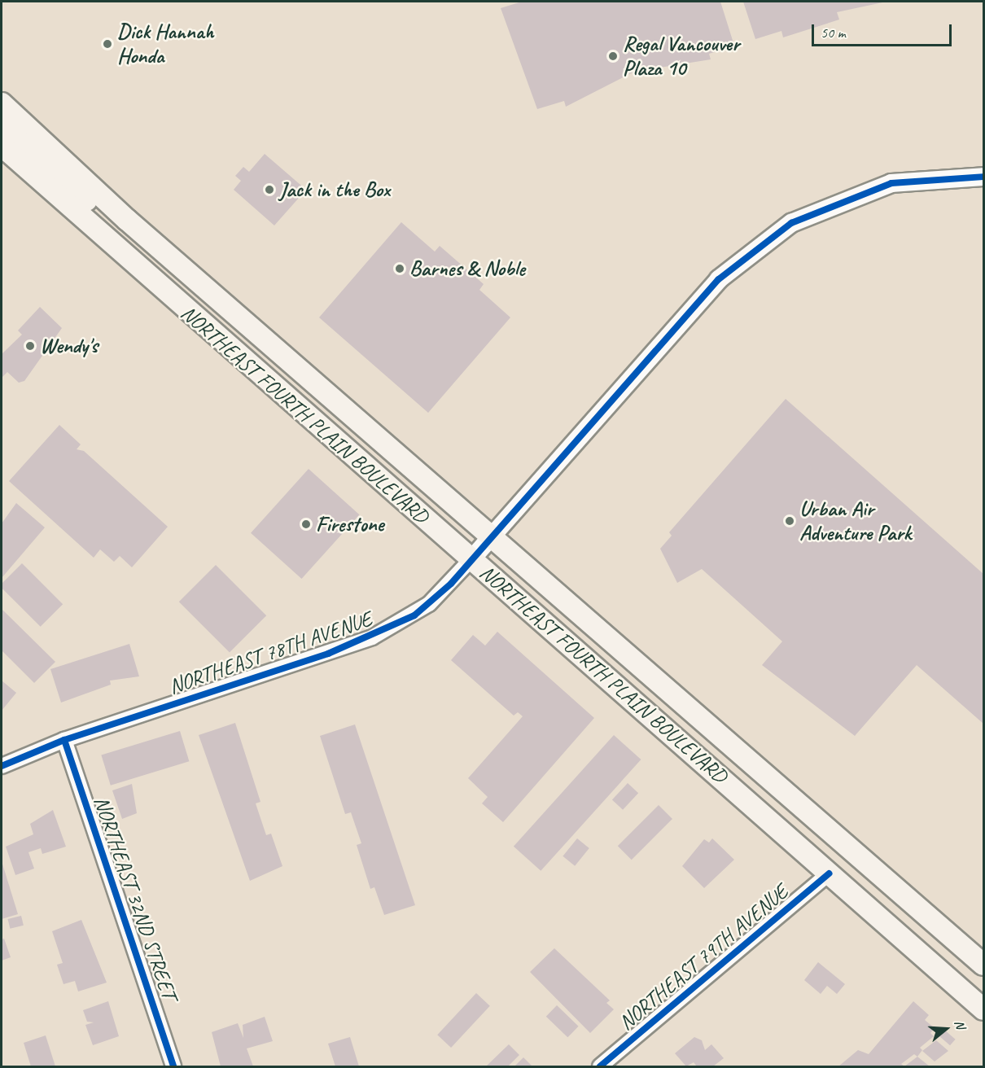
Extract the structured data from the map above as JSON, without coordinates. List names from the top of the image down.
{
  "streets": {
    "main road": ["NORTHEAST FOURTH PLAIN BOULEVARD"],
    "street": ["NORTHEAST 78TH AVENUE", "NORTHEAST 32ND STREET", "NORTHEAST 79TH AVENUE"]
  },
  "crossings": [
    ["NORTHEAST FOURTH PLAIN BOULEVARD", "NORTHEAST 78TH AVENUE"],
    ["NORTHEAST FOURTH PLAIN BOULEVARD", "NORTHEAST 79TH AVENUE"],
    ["NORTHEAST 78TH AVENUE", "NORTHEAST 32ND STREET"]
  ],
  "places": [
    "Dick Hannah Honda",
    "Regal Vancouver Plaza 10",
    "Jack in the Box",
    "Barnes & Noble",
    "Wendy's",
    "Urban Air Adventure Park",
    "Firestone"
  ],
  "scale_bar": "50 m",
  "north": "right"
}
